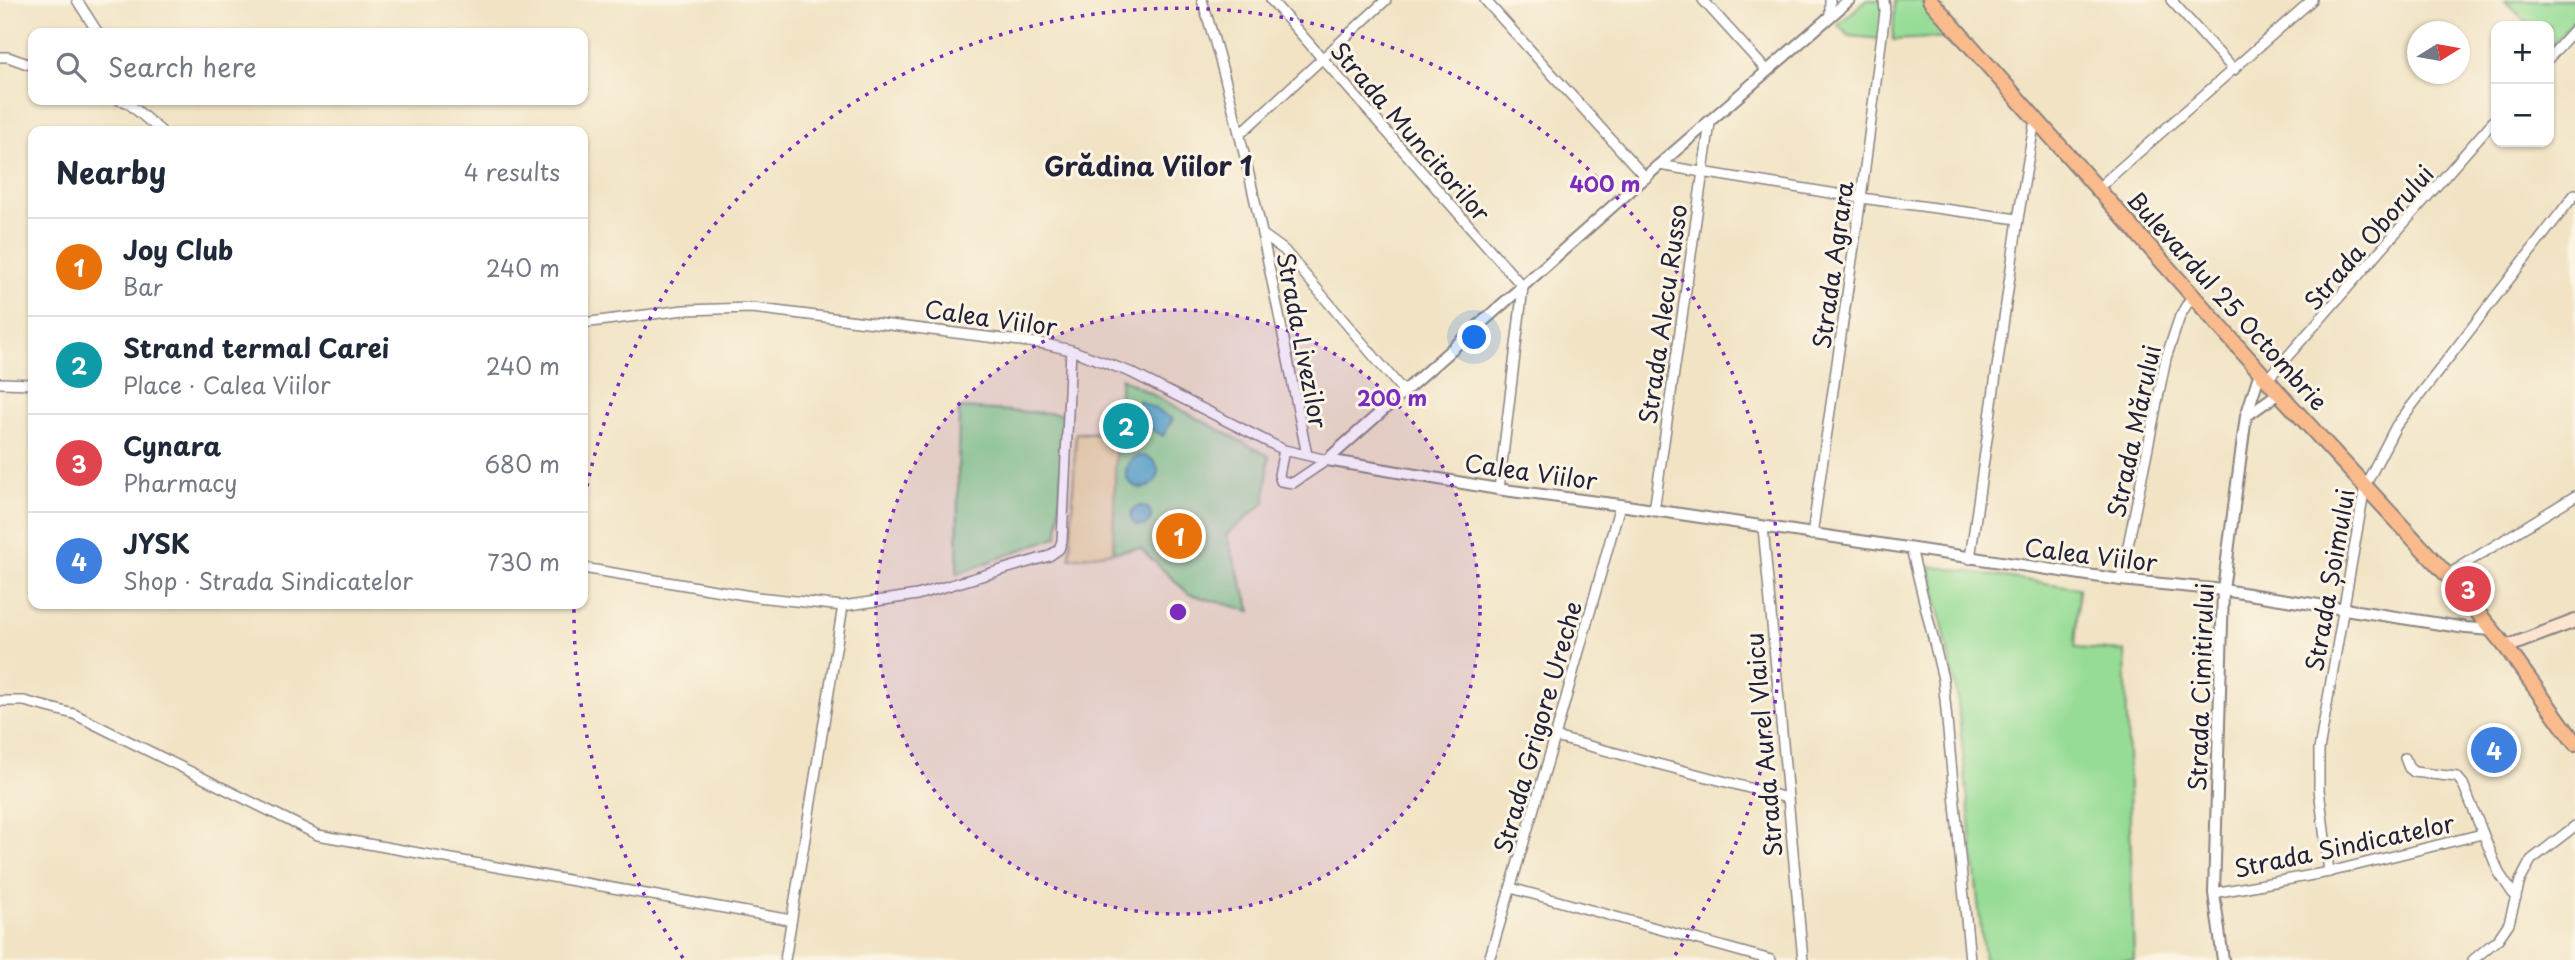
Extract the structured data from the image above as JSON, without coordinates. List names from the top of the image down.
{
  "streets": {
    "main road": ["Bulevardul 25 Octombrie"],
    "street": [
      "Strada Muncitorilor",
      "Strada Oborului",
      "Strada Agrara",
      "Strada Alecu Russo",
      "Calea Viilor",
      "Strada Livezilor",
      "Strada Mărului",
      "Strada Șoimului",
      "Strada Cimitirului",
      "Strada Grigore Ureche",
      "Strada Aurel Vlaicu",
      "Strada Sindicatelor"
    ]
  },
  "crossings": [
    ["Strada Oborului", "Bulevardul 25 Octombrie"],
    ["Strada Oborului", "Strada Cimitirului"],
    ["Strada Agrara", "Calea Viilor"],
    ["Bulevardul 25 Octombrie", "Calea Viilor"],
    ["Bulevardul 25 Octombrie", "Strada Mărului"],
    ["Bulevardul 25 Octombrie", "Strada Șoimului"],
    ["Bulevardul 25 Octombrie", "Strada Cimitirului"],
    ["Strada Alecu Russo", "Calea Viilor"],
    ["Calea Viilor", "Strada Livezilor"],
    ["Calea Viilor", "Strada Mărului"],
    ["Calea Viilor", "Strada Șoimului"],
    ["Calea Viilor", "Strada Cimitirului"],
    ["Calea Viilor", "Strada Grigore Ureche"],
    ["Calea Viilor", "Strada Aurel Vlaicu"],
    ["Strada Șoimului", "Strada Sindicatelor"],
    ["Strada Cimitirului", "Strada Sindicatelor"]
  ],
  "districts": ["Grădina Viilor 1"],
  "north": "right",
  "page": {
    "map_buttons": ["+", "−"],
    "search": "Search here",
    "heading": ["Nearby", "4 results"],
    "list": [
      {
        "mark": "1",
        "name": "Joy Club",
        "note": "Bar",
        "value": "240 m"
      },
      {
        "mark": "2",
        "name": "Strand termal Carei",
        "note": "Place · Calea Viilor",
        "value": "240 m"
      },
      {
        "mark": "3",
        "name": "Cynara",
        "note": "Pharmacy",
        "value": "680 m"
      },
      {
        "mark": "4",
        "name": "JYSK",
        "note": "Shop · Strada Sindicatelor",
        "value": "730 m"
      }
    ],
    "pins": [
      "2",
      "1",
      "3",
      "4"
    ]
  },
  "rings": ["400 m", "200 m"]
}
